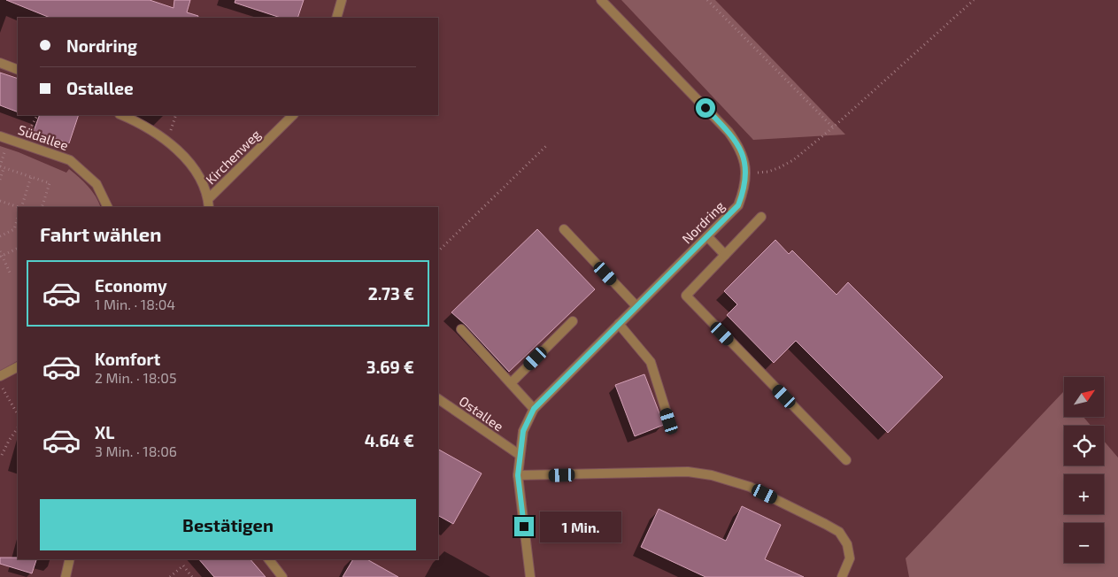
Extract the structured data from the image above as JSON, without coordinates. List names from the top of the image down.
{
  "streets": {
    "lane": [
      "Südallee",
      "Kirchenweg",
      "Nordring",
      "Ostallee"
    ]
  },
  "crossings": [
    ["Nordring", "Ostallee"]
  ],
  "north": "top right",
  "page": {
    "banner": ["Nordring", "Ostallee"],
    "heading": "Fahrt wählen",
    "list": [
      {
        "name": "Economy",
        "note": "1 Min. · 18:04",
        "value": "2.73 €"
      },
      {
        "name": "Komfort",
        "note": "2 Min. · 18:05",
        "value": "3.69 €"
      },
      {
        "name": "XL",
        "note": "3 Min. · 18:06",
        "value": "4.64 €"
      }
    ],
    "map_buttons": ["+", "−"],
    "buttons": "Bestätigen",
    "bubble": "1 Min."
  }
}
